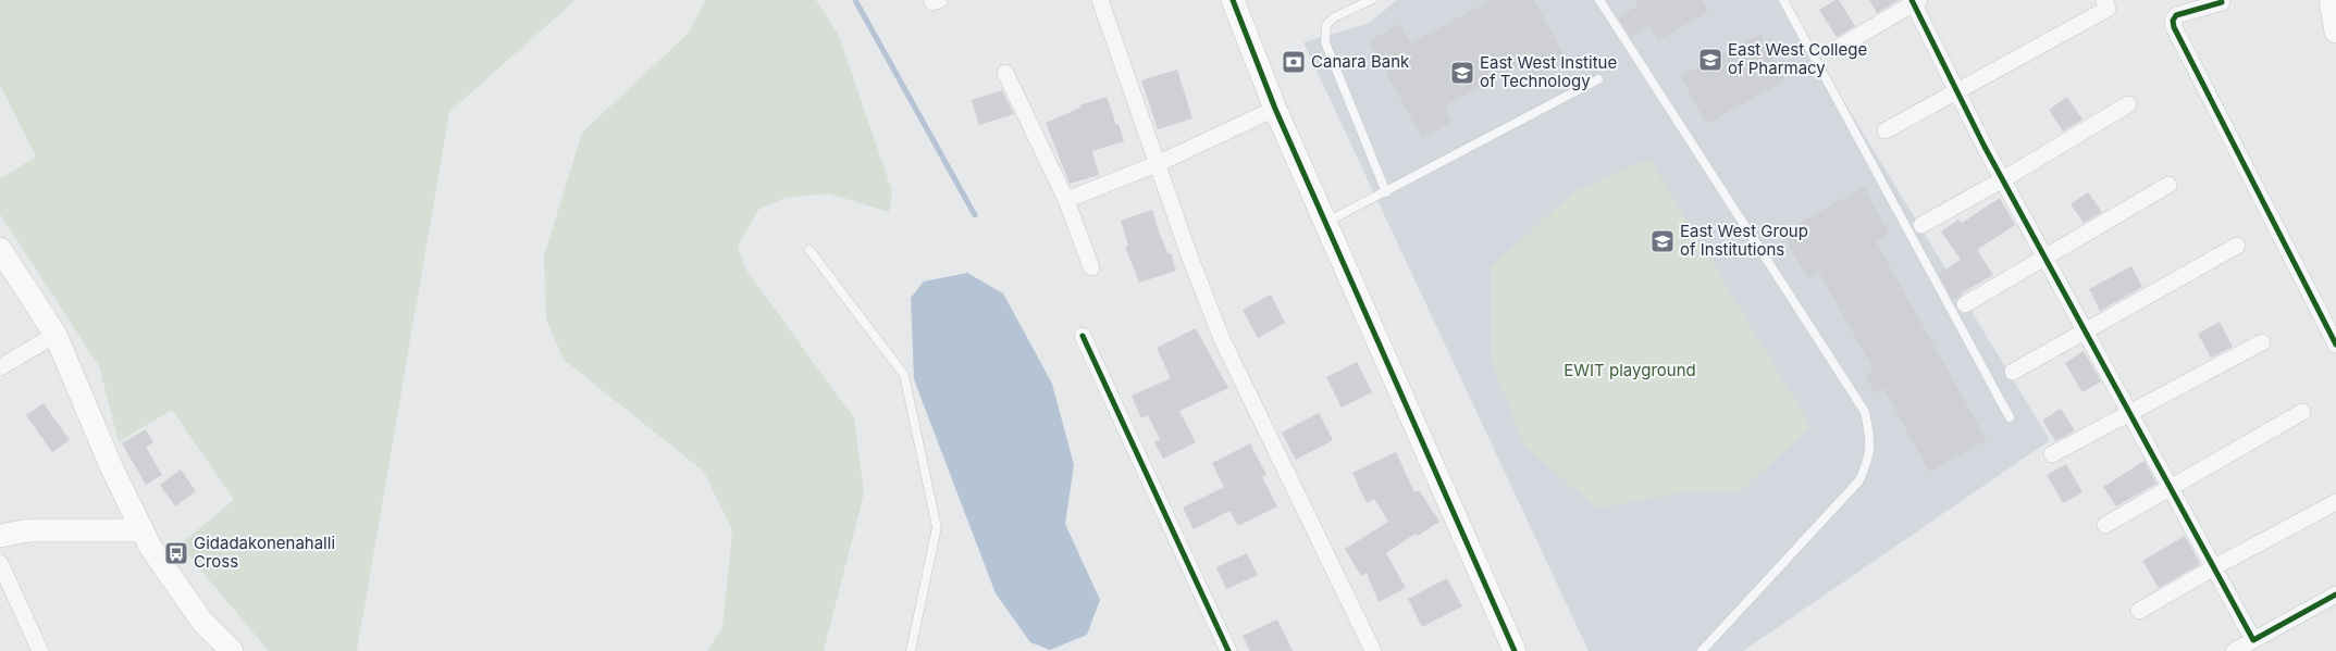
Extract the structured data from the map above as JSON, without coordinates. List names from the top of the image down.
{
  "parks": ["EWIT playground"],
  "places": {
    "school or university": ["East West College of Pharmacy", "East West Institue of Technology", "East West Group of Institutions"],
    "bank": ["Canara Bank"],
    "bus stop": ["Gidadakonenahalli Cross"]
  }
}
